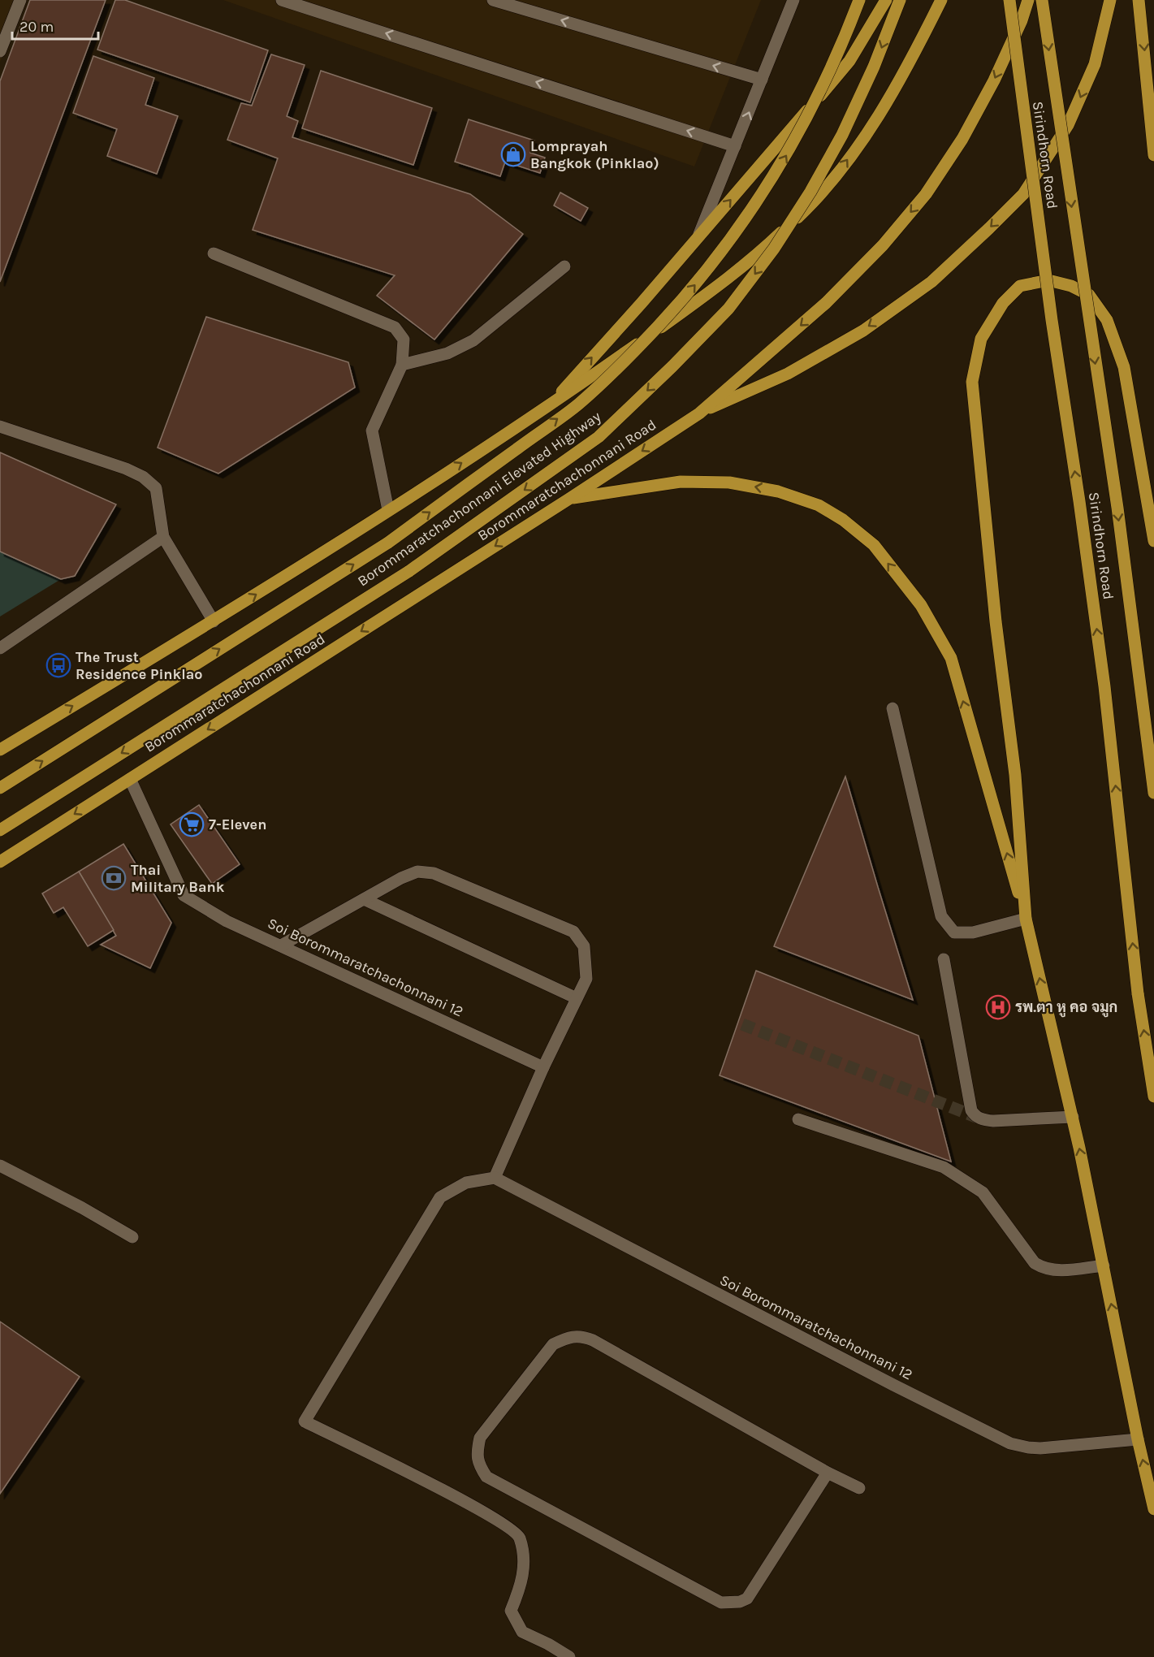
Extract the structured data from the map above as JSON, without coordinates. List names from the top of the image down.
{
  "streets": {
    "main road": ["Sirindhorn Road", "Borommaratchachonnani Road", "Borommaratchachonnani Elevated Highway"],
    "street": ["Soi Borommaratchachonnani 12"]
  },
  "crossings": [
    ["Borommaratchachonnani Road", "Soi Borommaratchachonnani 12"]
  ],
  "places": {
    "shop": ["Lomprayah Bangkok (Pinklao)"],
    "bus stop": ["The Trust Residence Pinklao"],
    "supermarket": ["7-Eleven"],
    "bank": ["Thai Military Bank"],
    "hospital": ["รพ.ตา หู คอ จมูก"]
  },
  "scale_bar": "20 m"
}
